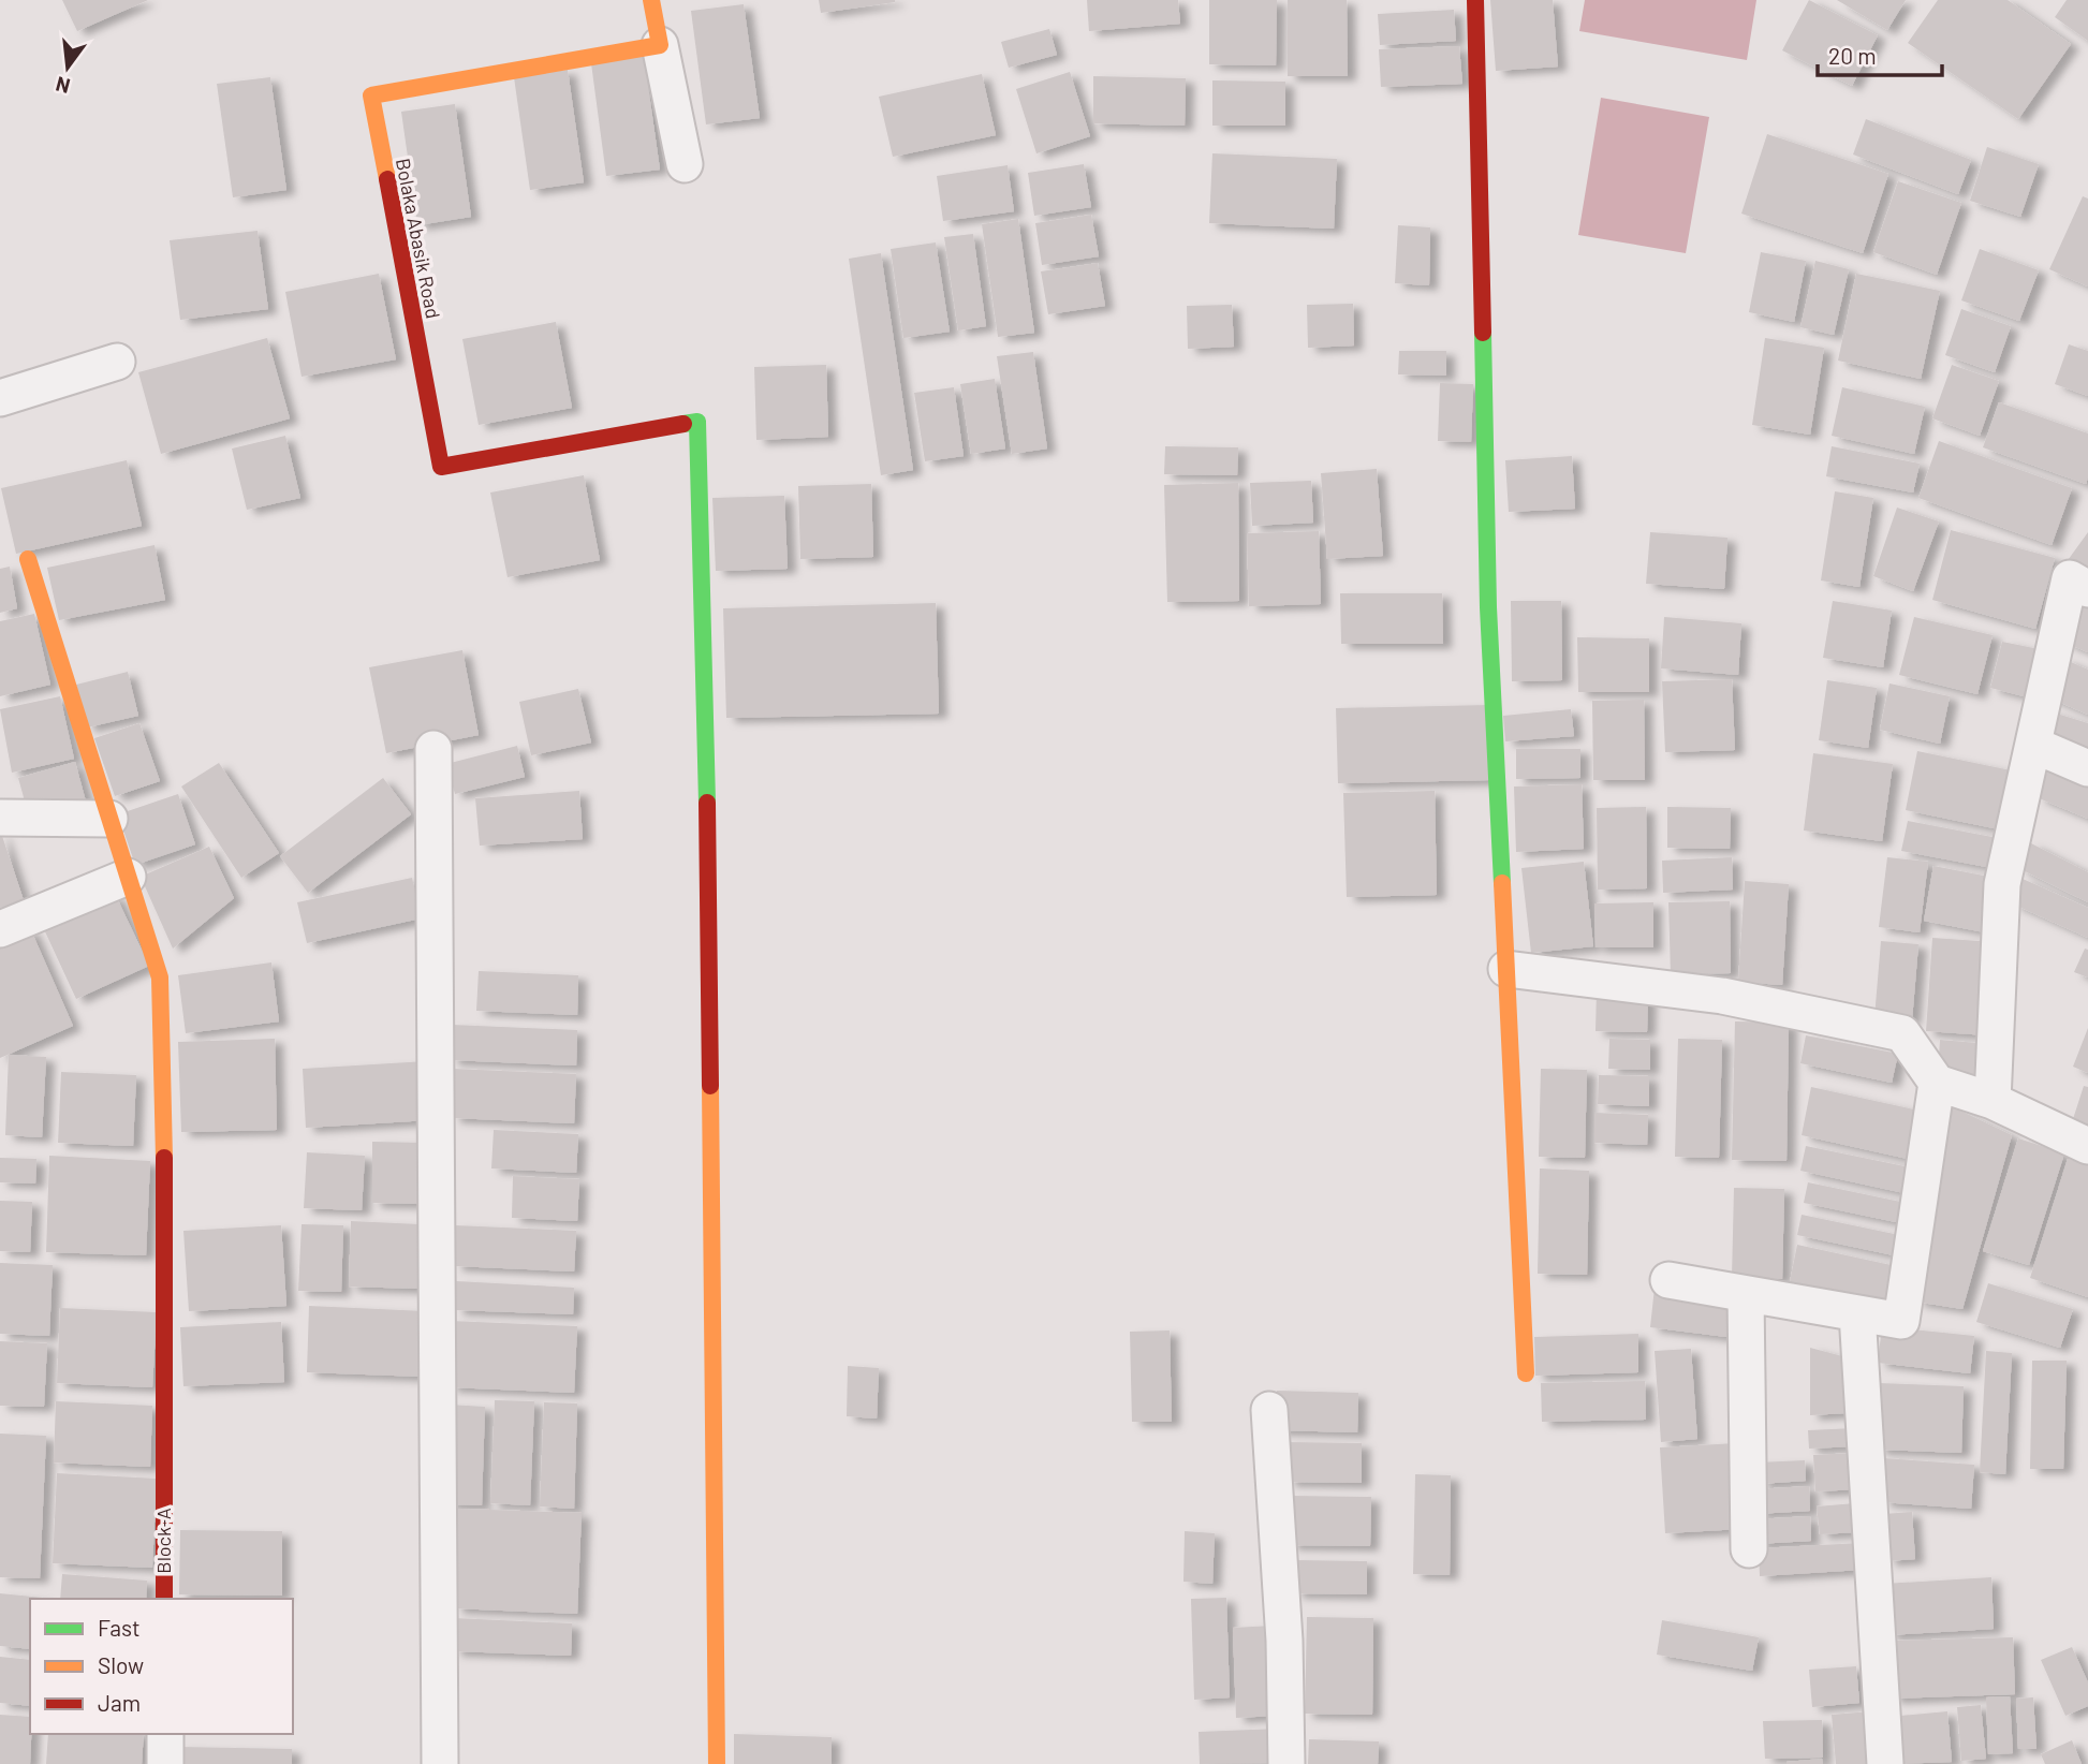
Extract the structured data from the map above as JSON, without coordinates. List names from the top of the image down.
{
  "streets": {
    "street": ["Bolaka Abasik Road", "Block-A"]
  },
  "legend": ["Fast", "Slow", "Jam"],
  "scale_bar": "20 m",
  "north": "bottom"
}
